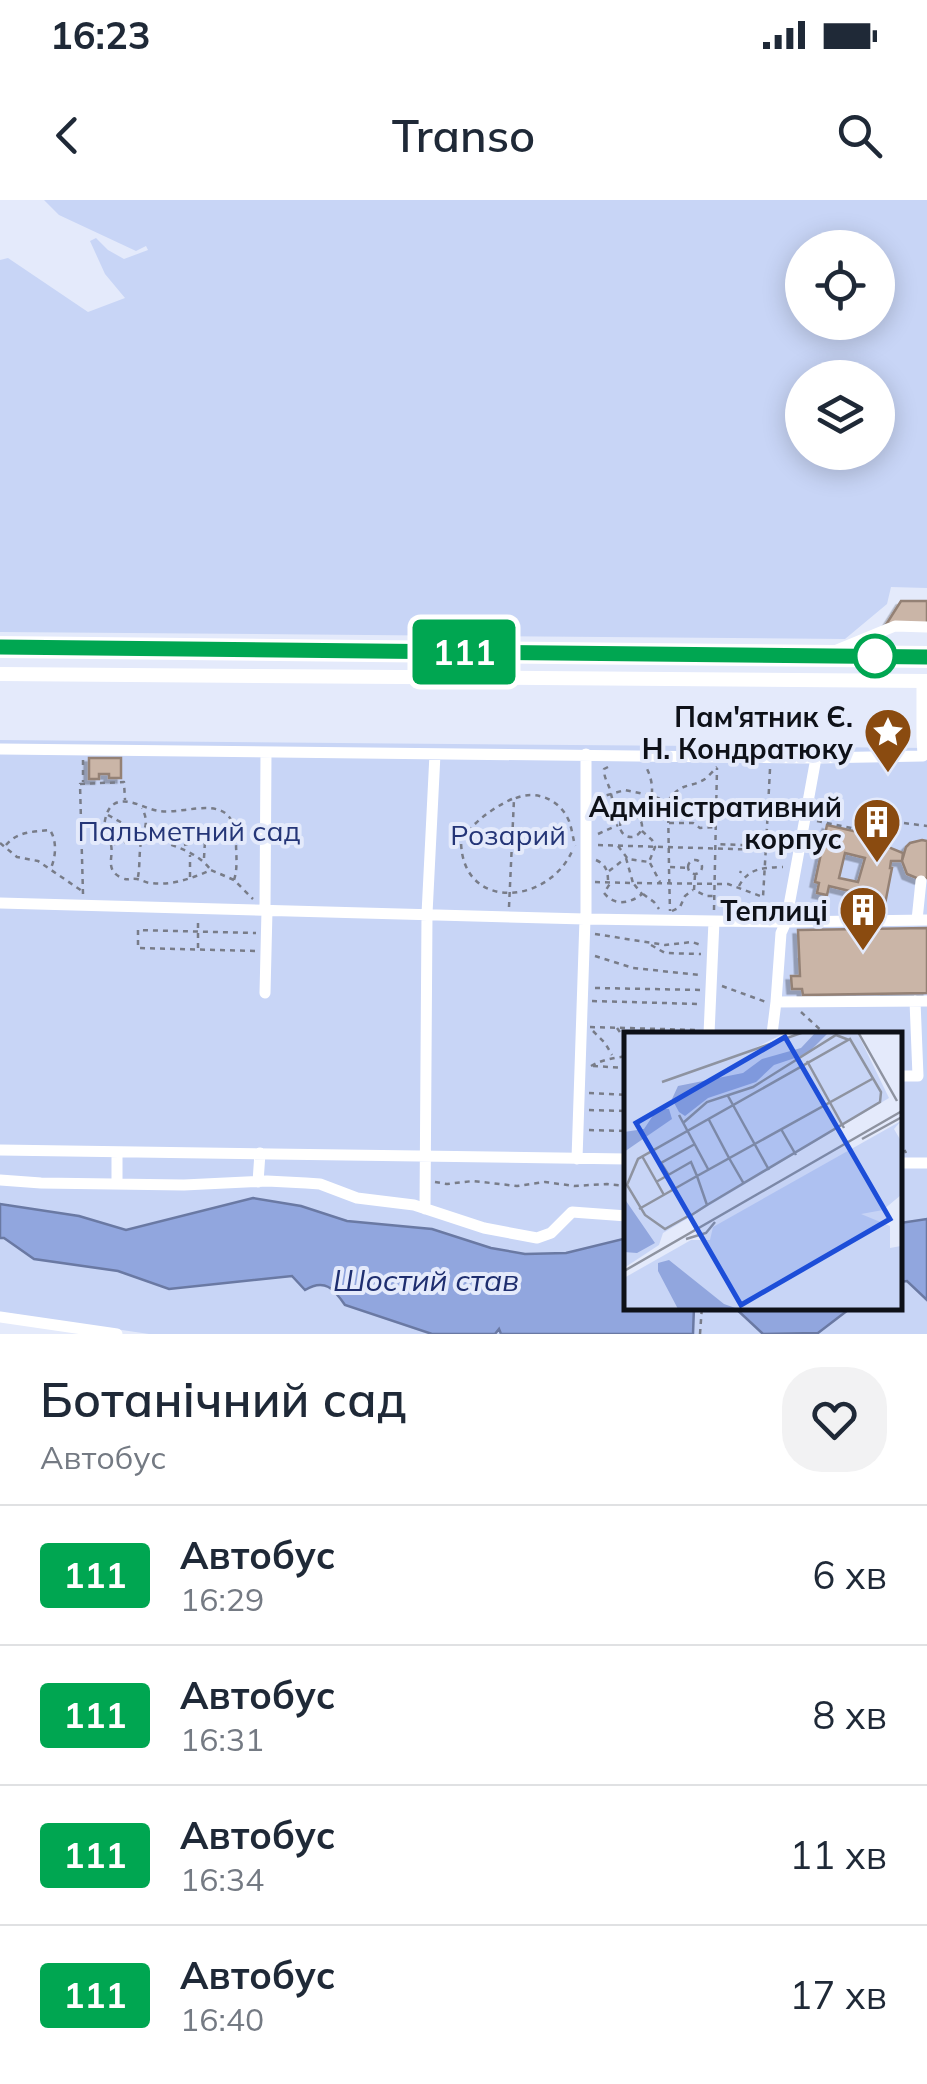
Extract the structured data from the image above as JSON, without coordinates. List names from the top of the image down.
{
  "water": ["Шостий став"],
  "parks": ["Пальметний сад", "Розарий"],
  "places": {
    "place": ["Пам'ятник Є. Н. Кондратюку"],
    "building": ["Адміністративний корпус", "Теплиці"]
  },
  "lines": ["bus line 111"],
  "page": {
    "status": "16:23",
    "header": "Transo",
    "on_map": "111",
    "heading": ["Ботанічний сад", "Автобус"],
    "list": [
      {
        "mark": "111",
        "name": "Автобус",
        "note": "16:29",
        "value": "6 хв"
      },
      {
        "mark": "111",
        "name": "Автобус",
        "note": "16:31",
        "value": "8 хв"
      },
      {
        "mark": "111",
        "name": "Автобус",
        "note": "16:34",
        "value": "11 хв"
      },
      {
        "mark": "111",
        "name": "Автобус",
        "note": "16:40",
        "value": "17 хв"
      }
    ]
  }
}
